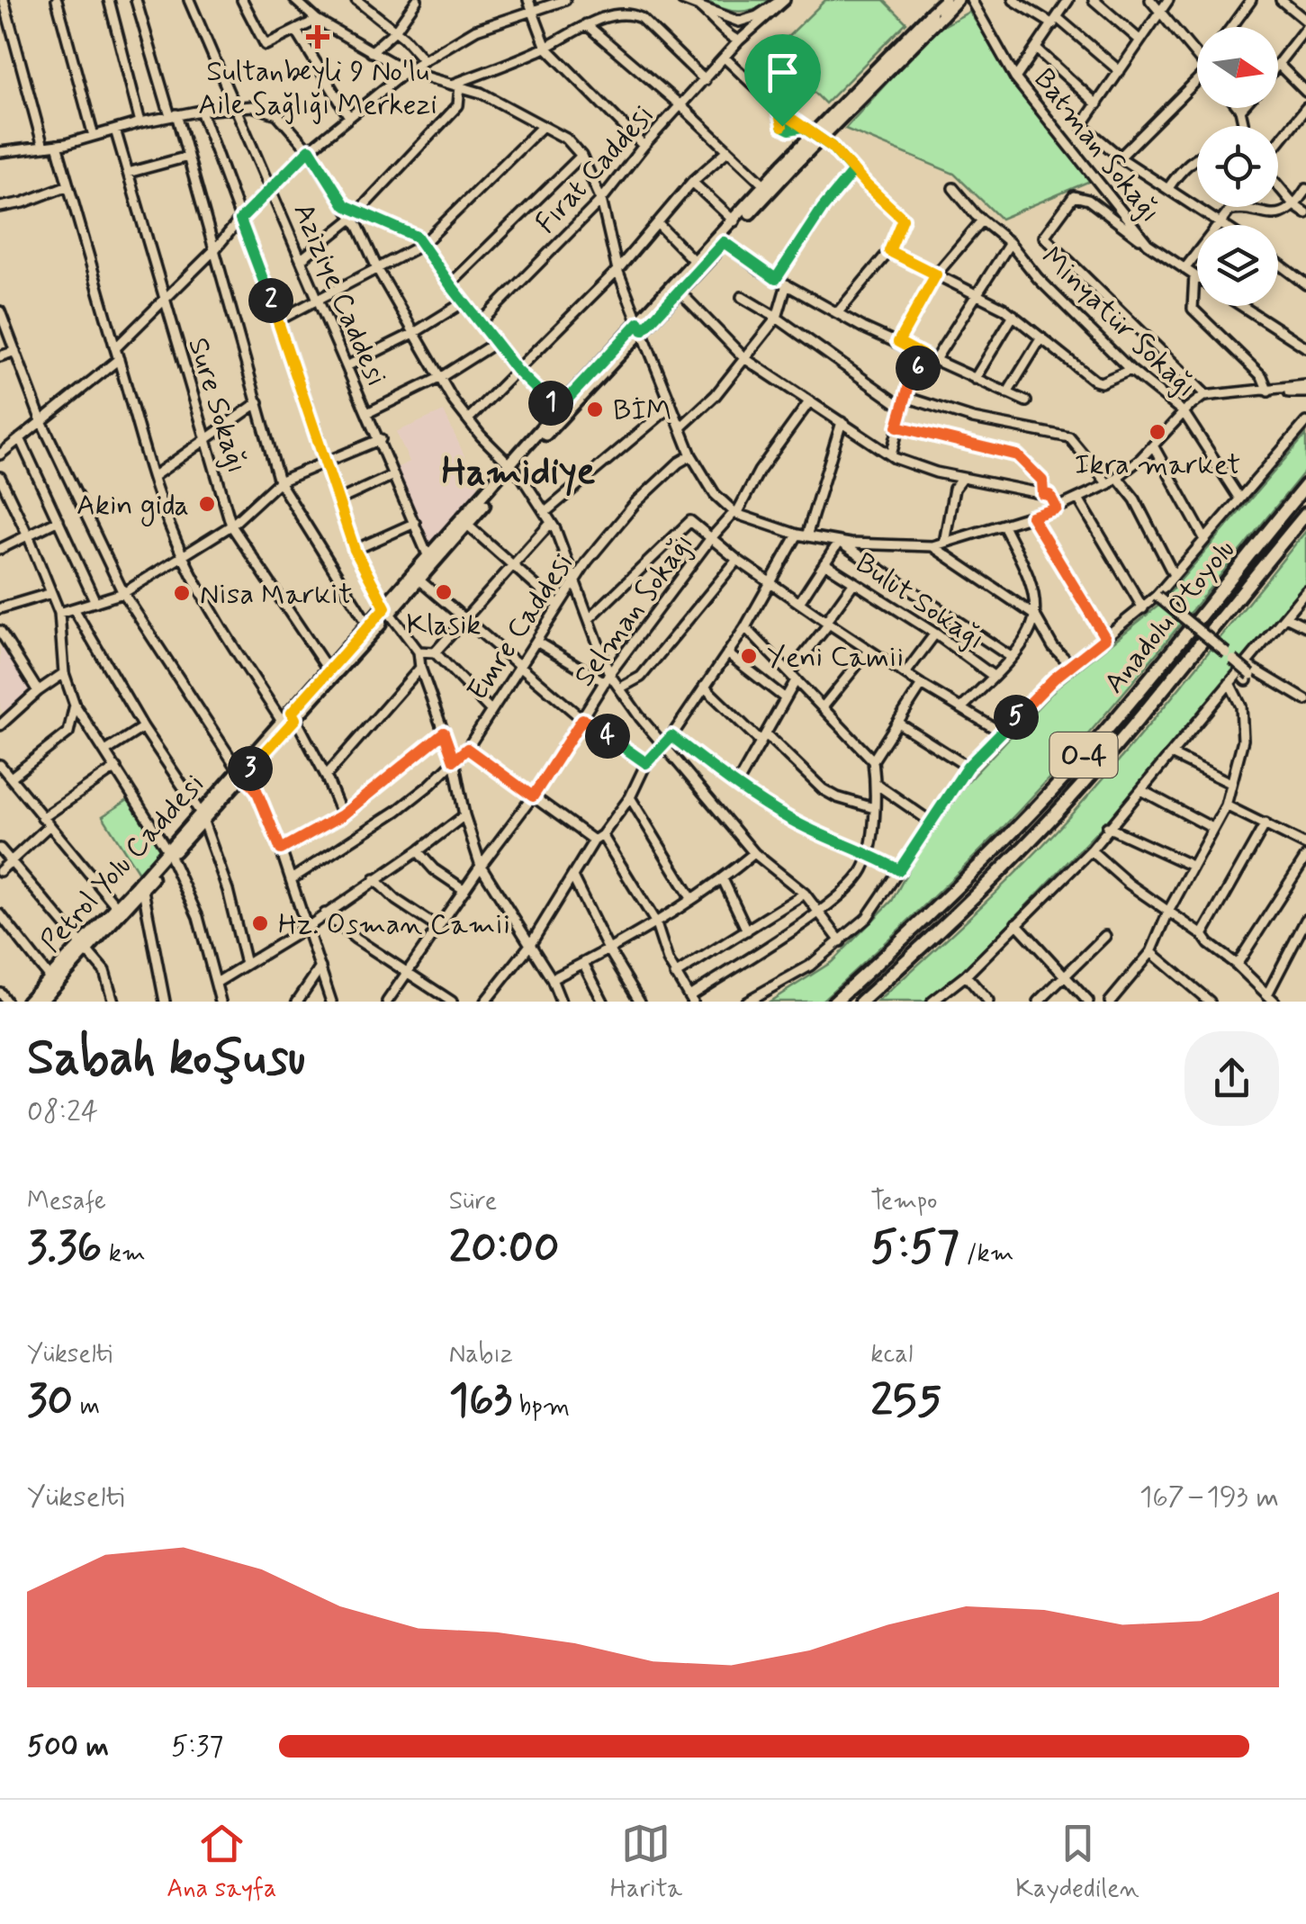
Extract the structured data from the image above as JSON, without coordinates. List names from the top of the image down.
{
  "streets": {
    "highway": ["Anadolu Otoyolu", "O-4"],
    "main road": ["Petrol Yolu Caddesi"],
    "street": [
      "Batman Sokağı",
      "Fırat Caddesi",
      "Aziziye Caddesi",
      "Minyatür Sokağı",
      "Sure Sokağı",
      "Bulut Sokağı",
      "Selman Sokağı",
      "Emre Caddesi"
    ]
  },
  "crossings": [
    ["Aziziye Caddesi", "Petrol Yolu Caddesi"],
    ["Sure Sokağı", "Petrol Yolu Caddesi"]
  ],
  "districts": ["Hamidiye"],
  "places": {
    "health": ["Sultanbeyli 9 No'lu Aile Sağlığı Merkezi"],
    "other": [
      "BİM",
      "Ikra market",
      "Akin gida",
      "Klasik",
      "Nisa Markit",
      "Yeni Camii",
      "Hz. Osman Camii"
    ]
  },
  "north": "right",
  "page": {
    "pins": [
      "2",
      "6",
      "1",
      "5",
      "4",
      "3"
    ],
    "heading": ["Sabah koşusu", "08:24"],
    "stats": [
      ["Mesafe", "3.36 km"],
      ["Süre", "20:00"],
      ["Tempo", "5:57 /km"],
      ["Yükselti", "30 m"],
      ["Nabız", "163 bpm"],
      ["kcal", "255"]
    ],
    "chart": ["Yükselti", "167–193 m"],
    "list": [
      {
        "name": "500 m",
        "note": "5:37"
      }
    ],
    "tabs": ["Ana sayfa", "Harita", "Kaydedilen"]
  }
}
